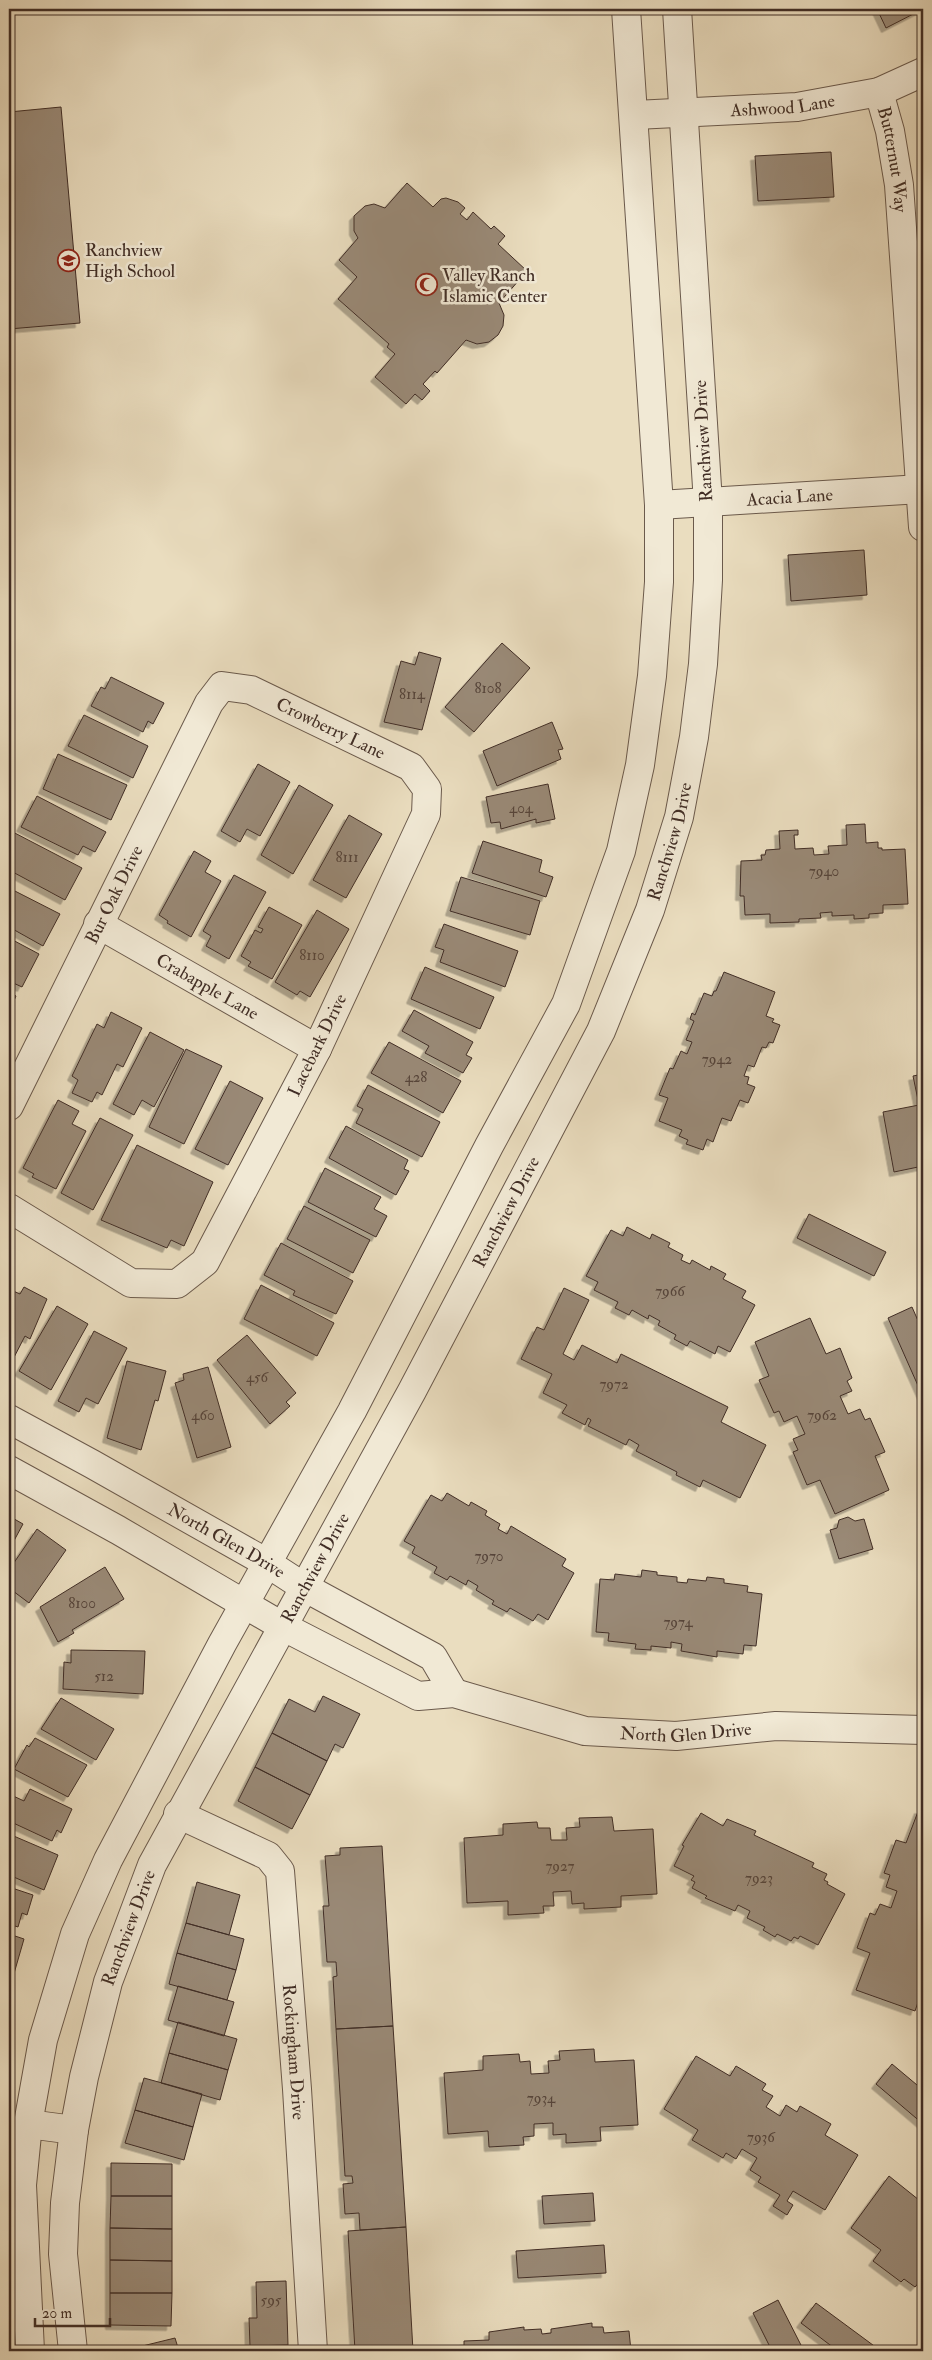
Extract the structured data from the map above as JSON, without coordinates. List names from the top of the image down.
{
  "streets": {
    "street": [
      "Ashwood Lane",
      "Butternut Way",
      "Ranchview Drive",
      "Acacia Lane",
      "Crowberry Lane",
      "Bur Oak Drive",
      "Crabapple Lane",
      "Lacebark Drive",
      "North Glen Drive",
      "Rockingham Drive"
    ]
  },
  "crossings": [
    ["Ashwood Lane", "Butternut Way"],
    ["Ashwood Lane", "Ranchview Drive"],
    ["Butternut Way", "Acacia Lane"],
    ["Ranchview Drive", "Acacia Lane"],
    ["Ranchview Drive", "North Glen Drive"],
    ["Ranchview Drive", "Rockingham Drive"],
    ["Crowberry Lane", "Bur Oak Drive"],
    ["Crowberry Lane", "Lacebark Drive"],
    ["Bur Oak Drive", "Crabapple Lane"],
    ["Crabapple Lane", "Lacebark Drive"]
  ],
  "places": {
    "school or university": ["Ranchview High School"],
    "mosque": ["Valley Ranch Islamic Center"]
  },
  "house_numbers": [
    "8108",
    "8114",
    "404",
    "8111",
    "7940",
    "8110",
    "7942",
    "428",
    "7966",
    "456",
    "7972",
    "460",
    "7962",
    "7970",
    "8100",
    "7974",
    "512",
    "7927",
    "7923",
    "7934",
    "7936",
    "595"
  ],
  "scale_bar": "20 m"
}
